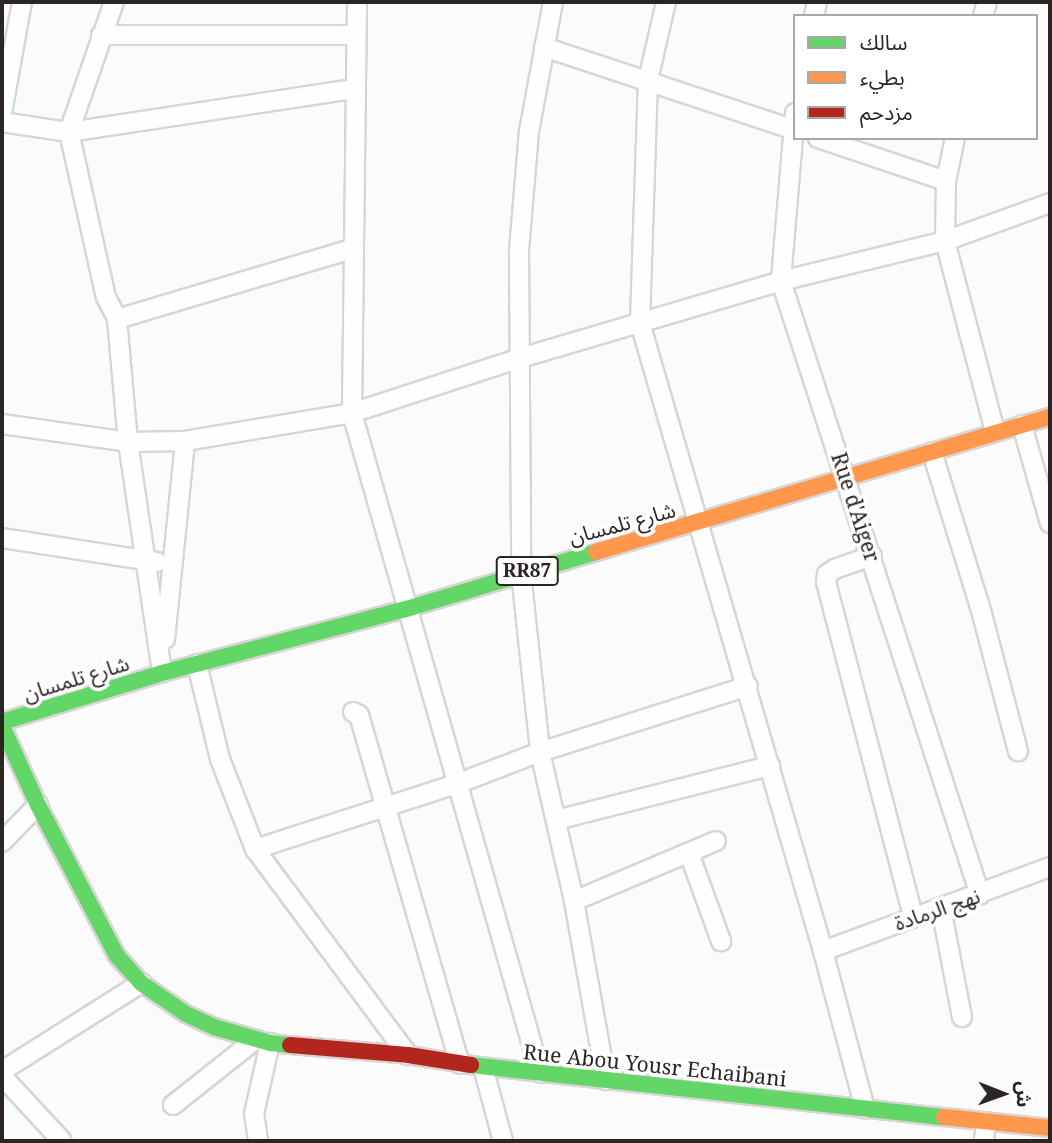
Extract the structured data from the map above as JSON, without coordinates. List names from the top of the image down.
{
  "streets": {
    "street": [
      "Rue d'Aiger",
      "شارع تلمسان",
      "RR87",
      "نهج الرمادة",
      "Rue Abou Yousr Echaibani"
    ]
  },
  "crossings": [
    ["Rue d'Aiger", "شارع تلمسان"],
    ["Rue d'Aiger", "نهج الرمادة"],
    ["شارع تلمسان", "Rue Abou Yousr Echaibani"]
  ],
  "legend": ["سالك", "بطيء", "مزدحم"],
  "north": "right"
}
